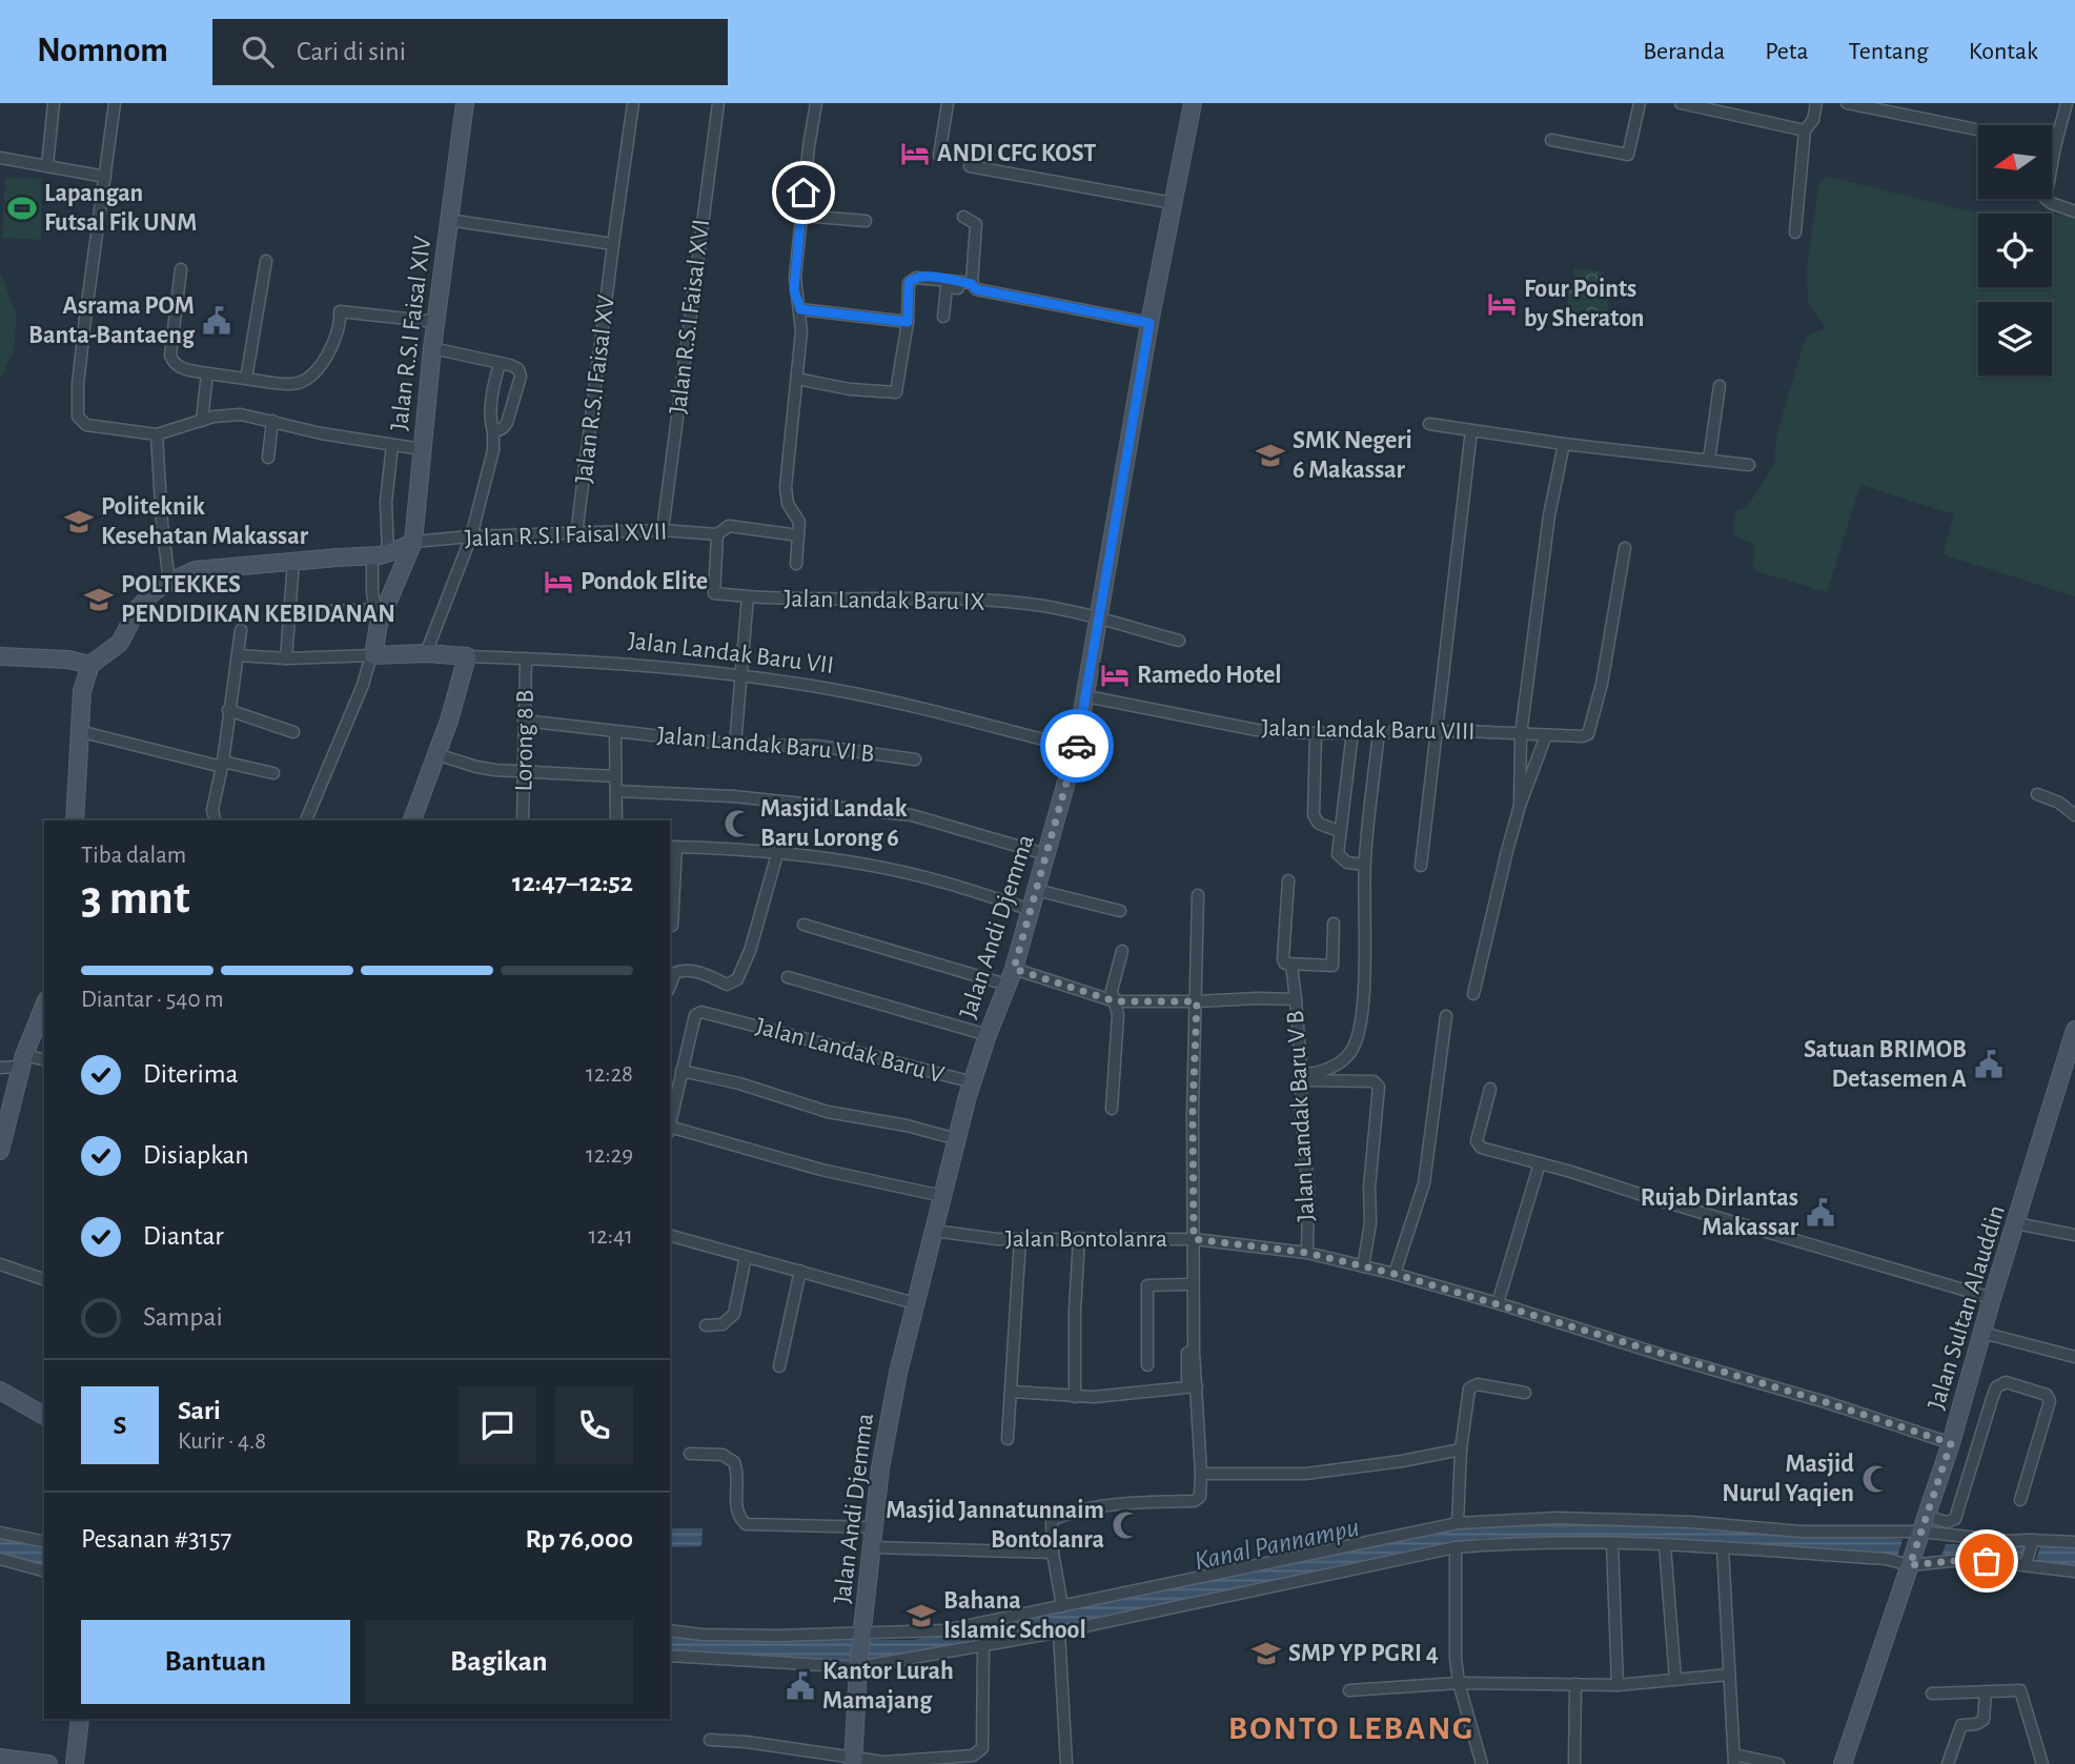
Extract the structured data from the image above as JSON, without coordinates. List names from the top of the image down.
{
  "streets": {
    "main road": [
      "Jalan R.S.I Faisal XIV",
      "Jalan Landak Baru VII",
      "Jalan Andi Djemma",
      "Jalan Sultan Alauddin"
    ],
    "street": [
      "Jalan R.S.I Faisal XVI",
      "Jalan R.S.I Faisal XV",
      "Jalan R.S.I Faisal XVII",
      "Jalan Landak Baru IX",
      "Jalan Landak Baru VIII",
      "Lorong 8 B",
      "Jalan Landak Baru VI B",
      "Jalan Landak Baru V",
      "Jalan Landak Baru V B",
      "Jalan Bontolanra"
    ]
  },
  "crossings": [
    ["Jalan R.S.I Faisal XVI", "Jalan R.S.I Faisal XVII"],
    ["Jalan R.S.I Faisal XIV", "Jalan R.S.I Faisal XVII"],
    ["Jalan R.S.I Faisal XIV", "Jalan Landak Baru VII"],
    ["Jalan R.S.I Faisal XV", "Jalan R.S.I Faisal XVII"],
    ["Jalan Landak Baru IX", "Jalan Landak Baru VII"],
    ["Jalan Landak Baru IX", "Jalan Landak Baru VI B"],
    ["Jalan Landak Baru IX", "Jalan Andi Djemma"],
    ["Jalan Landak Baru VII", "Lorong 8 B"],
    ["Jalan Landak Baru VII", "Jalan Andi Djemma"],
    ["Jalan Landak Baru VIII", "Jalan Andi Djemma"],
    ["Lorong 8 B", "Jalan Landak Baru VI B"],
    ["Jalan Andi Djemma", "Jalan Landak Baru V"],
    ["Jalan Andi Djemma", "Jalan Landak Baru V B"],
    ["Jalan Andi Djemma", "Jalan Bontolanra"],
    ["Jalan Landak Baru V B", "Jalan Bontolanra"],
    ["Jalan Bontolanra", "Jalan Sultan Alauddin"]
  ],
  "districts": ["BONTO LEBANG"],
  "water": ["Kanal Pannampu"],
  "places": {
    "hotel": [
      "ANDI CFG KOST",
      "Four Points by Sheraton",
      "Pondok Elite",
      "Ramedo Hotel"
    ],
    "sports": ["Lapangan Futsal Fik UNM"],
    "public building": [
      "Asrama POM Banta-Bantaeng",
      "Satuan BRIMOB Detasemen A",
      "Rujab Dirlantas Makassar",
      "Kantor Lurah Mamajang"
    ],
    "school or university": [
      "SMK Negeri 6 Makassar",
      "Politeknik Kesehatan Makassar",
      "POLTEKKES PENDIDIKAN KEBIDANAN",
      "Bahana Islamic School",
      "SMP YP PGRI 4"
    ],
    "mosque": ["Masjid Landak Baru Lorong 6", "Masjid Nurul Yaqien", "Masjid Jannatunnaim Bontolanra"]
  },
  "north": "left",
  "page": {
    "header": "Nomnom",
    "search": "Cari di sini",
    "nav": [
      "Beranda",
      "Peta",
      "Tentang",
      "Kontak"
    ],
    "heading": ["3 mnt", "Tiba dalam", "12:47–12:52"],
    "panel": [
      "Sari",
      "Kurir · 4.8",
      "Pesanan #3157",
      "Rp 76,000"
    ],
    "bar": "Diantar · 540 m",
    "list": [
      ["Diterima", "12:28"],
      ["Disiapkan", "12:29"],
      ["Diantar", "12:41"],
      "Sampai"
    ],
    "round": "S",
    "buttons": ["Bantuan", "Bagikan"]
  }
}
